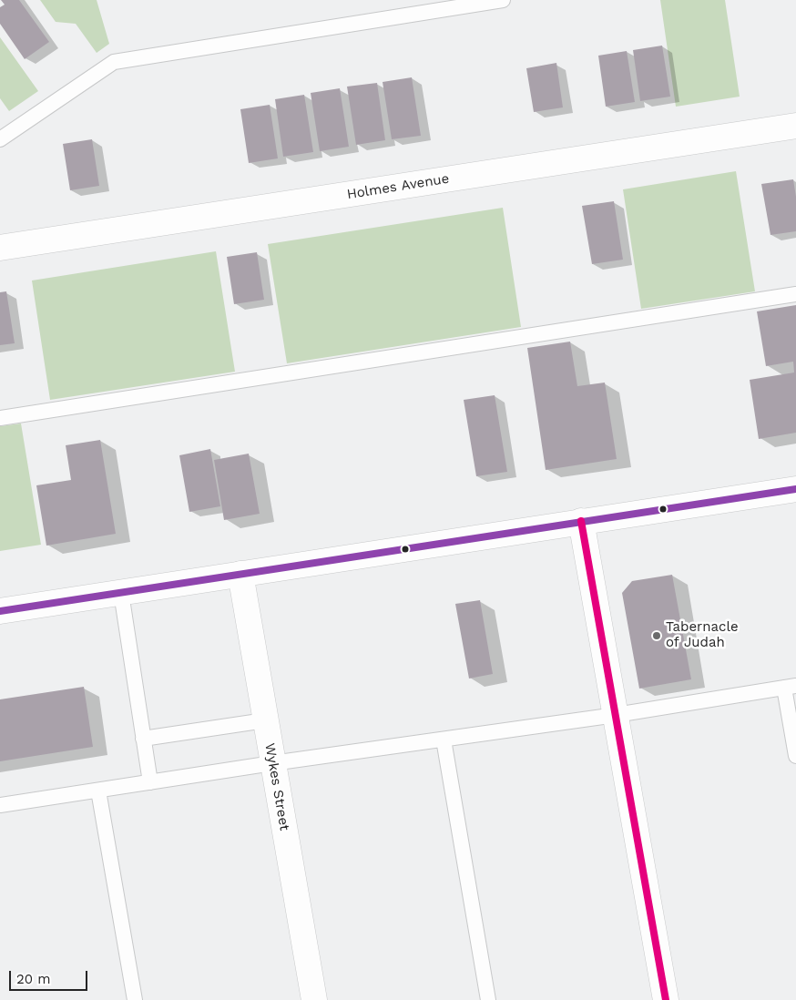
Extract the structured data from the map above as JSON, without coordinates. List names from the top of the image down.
{
  "streets": {
    "street": ["Holmes Avenue", "Wykes Street"]
  },
  "places": ["Tabernacle of Judah"],
  "scale_bar": "20 m"
}
